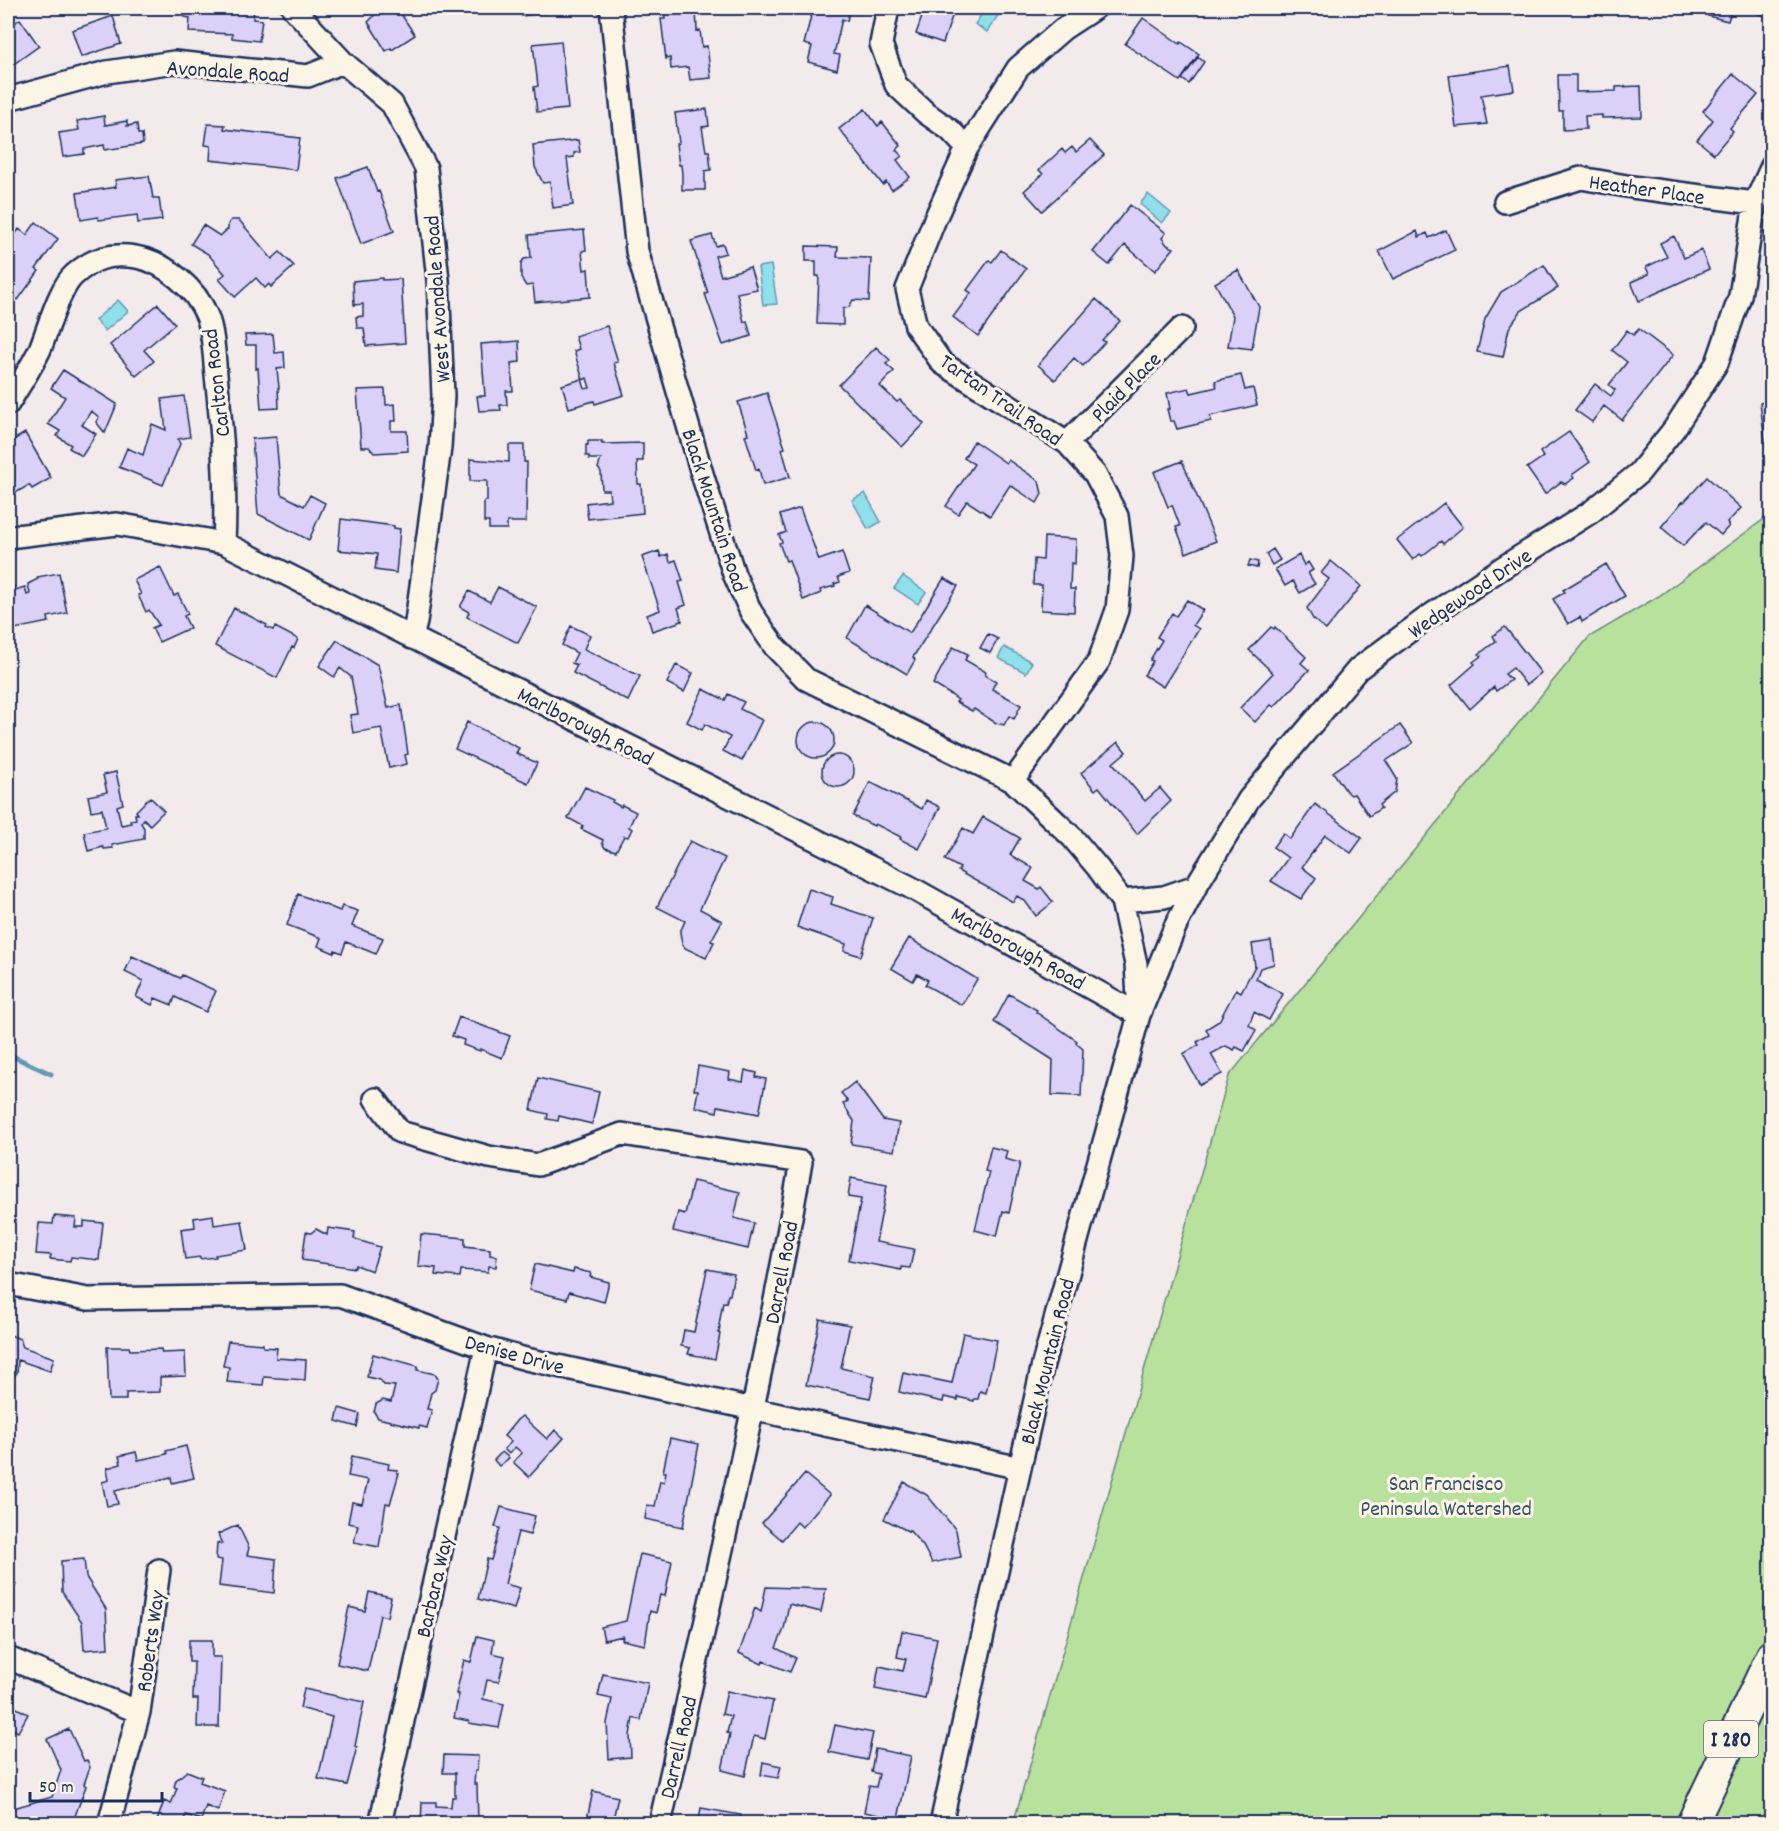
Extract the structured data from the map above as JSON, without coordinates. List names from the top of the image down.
{
  "streets": {
    "highway": ["I 280"],
    "street": [
      "Avondale Road",
      "Heather Place",
      "West Avondale Road",
      "Carlton Road",
      "Plaid Place",
      "Tartan Trail Road",
      "Black Mountain Road",
      "Wedgewood Drive",
      "Marlborough Road",
      "Darrell Road",
      "Denise Drive",
      "Barbara Way",
      "Roberts Way"
    ]
  },
  "crossings": [
    ["Avondale Road", "West Avondale Road"],
    ["Heather Place", "Wedgewood Drive"],
    ["West Avondale Road", "Marlborough Road"],
    ["Carlton Road", "Marlborough Road"],
    ["Plaid Place", "Tartan Trail Road"],
    ["Tartan Trail Road", "Black Mountain Road"],
    ["Black Mountain Road", "Wedgewood Drive"],
    ["Black Mountain Road", "Marlborough Road"],
    ["Black Mountain Road", "Denise Drive"],
    ["Wedgewood Drive", "Marlborough Road"],
    ["Darrell Road", "Denise Drive"],
    ["Denise Drive", "Barbara Way"]
  ],
  "parks": ["San Francisco Peninsula Watershed"],
  "scale_bar": "50 m"
}
